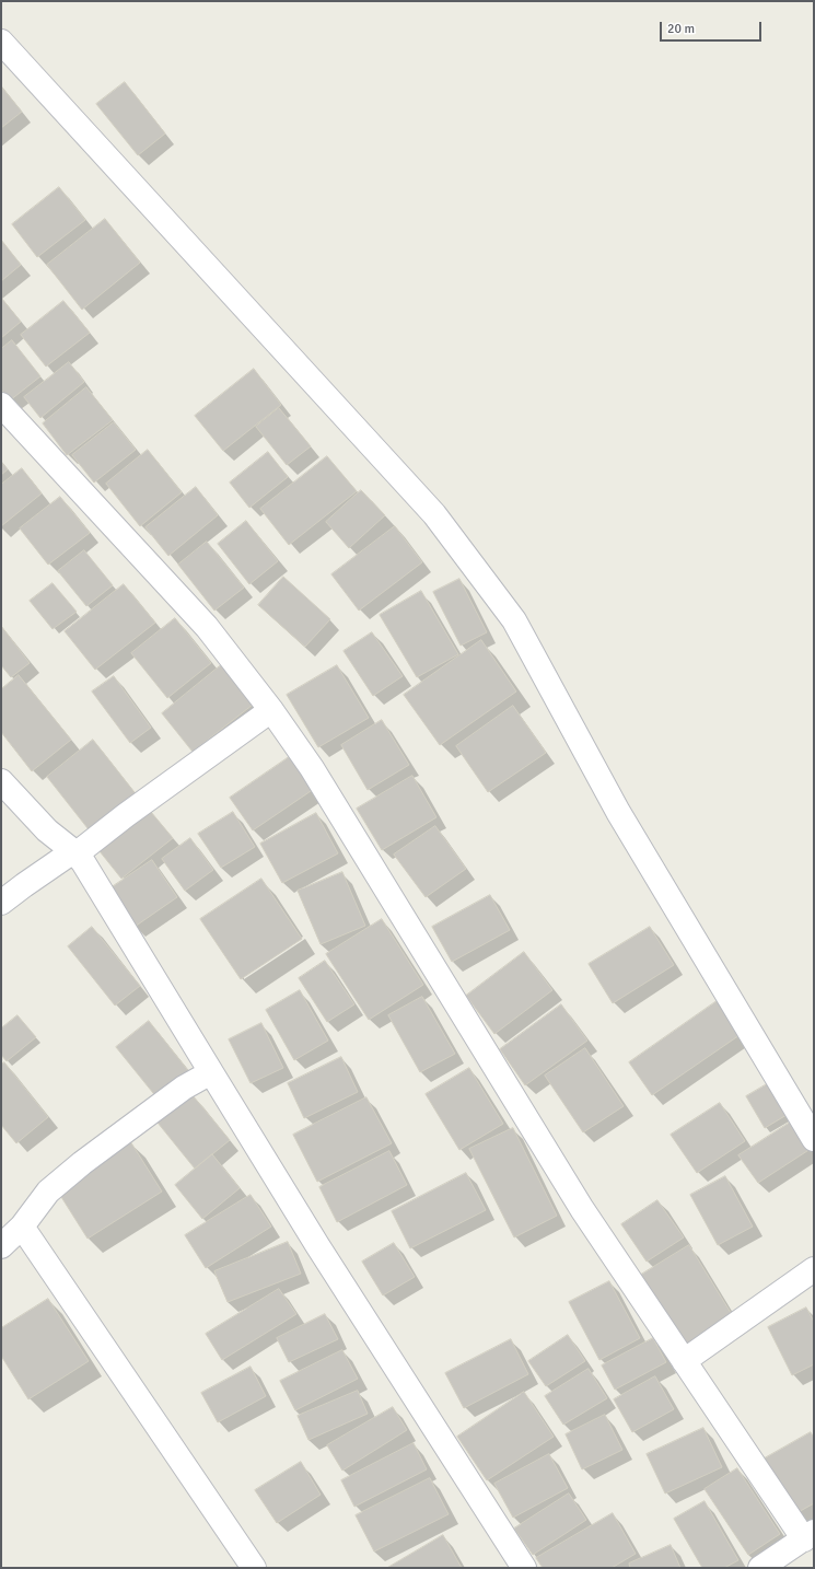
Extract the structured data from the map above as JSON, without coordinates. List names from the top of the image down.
{
  "scale_bar": "20 m"
}
